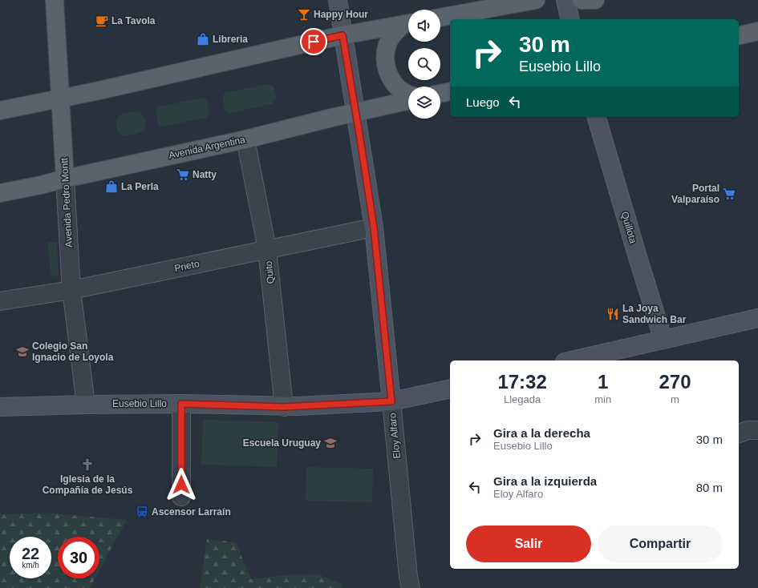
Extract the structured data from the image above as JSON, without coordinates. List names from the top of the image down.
{
  "streets": {
    "main road": [
      "Avenida Argentina",
      "Avenida Pedro Montt",
      "Quillota",
      "Eusebio Lillo",
      "Eloy Alfaro"
    ],
    "street": ["Prieto", "Quito"]
  },
  "crossings": [
    ["Avenida Argentina", "Avenida Pedro Montt"],
    ["Avenida Argentina", "Quito"],
    ["Avenida Argentina", "Eloy Alfaro"],
    ["Avenida Pedro Montt", "Prieto"],
    ["Avenida Pedro Montt", "Eusebio Lillo"],
    ["Prieto", "Quito"],
    ["Prieto", "Eloy Alfaro"],
    ["Quito", "Eusebio Lillo"],
    ["Eusebio Lillo", "Eloy Alfaro"]
  ],
  "places": {
    "bar": ["Happy Hour"],
    "cafe": ["La Tavola"],
    "shop": ["Libreria", "La Perla"],
    "supermarket": ["Natty", "Portal Valparaíso"],
    "restaurant": ["La Joya Sandwich Bar"],
    "school or university": ["Colegio San Ignacio de Loyola", "Escuela Uruguay"],
    "church": ["Iglesia de la Compañía de Jesús"],
    "station": ["Ascensor Larraín"]
  },
  "page": {
    "turn": ["30 m", "Eusebio Lillo"],
    "then": "Luego",
    "eta": [
      "17:32",
      "Llegada",
      "1",
      "min",
      "270",
      "m"
    ],
    "list": [
      {
        "name": "Gira a la derecha",
        "note": "Eusebio Lillo",
        "value": "30 m"
      },
      {
        "name": "Gira a la izquierda",
        "note": "Eloy Alfaro",
        "value": "80 m"
      }
    ],
    "buttons": ["Salir", "Compartir"],
    "speed": "22 km/h",
    "limit": "30"
  }
}
